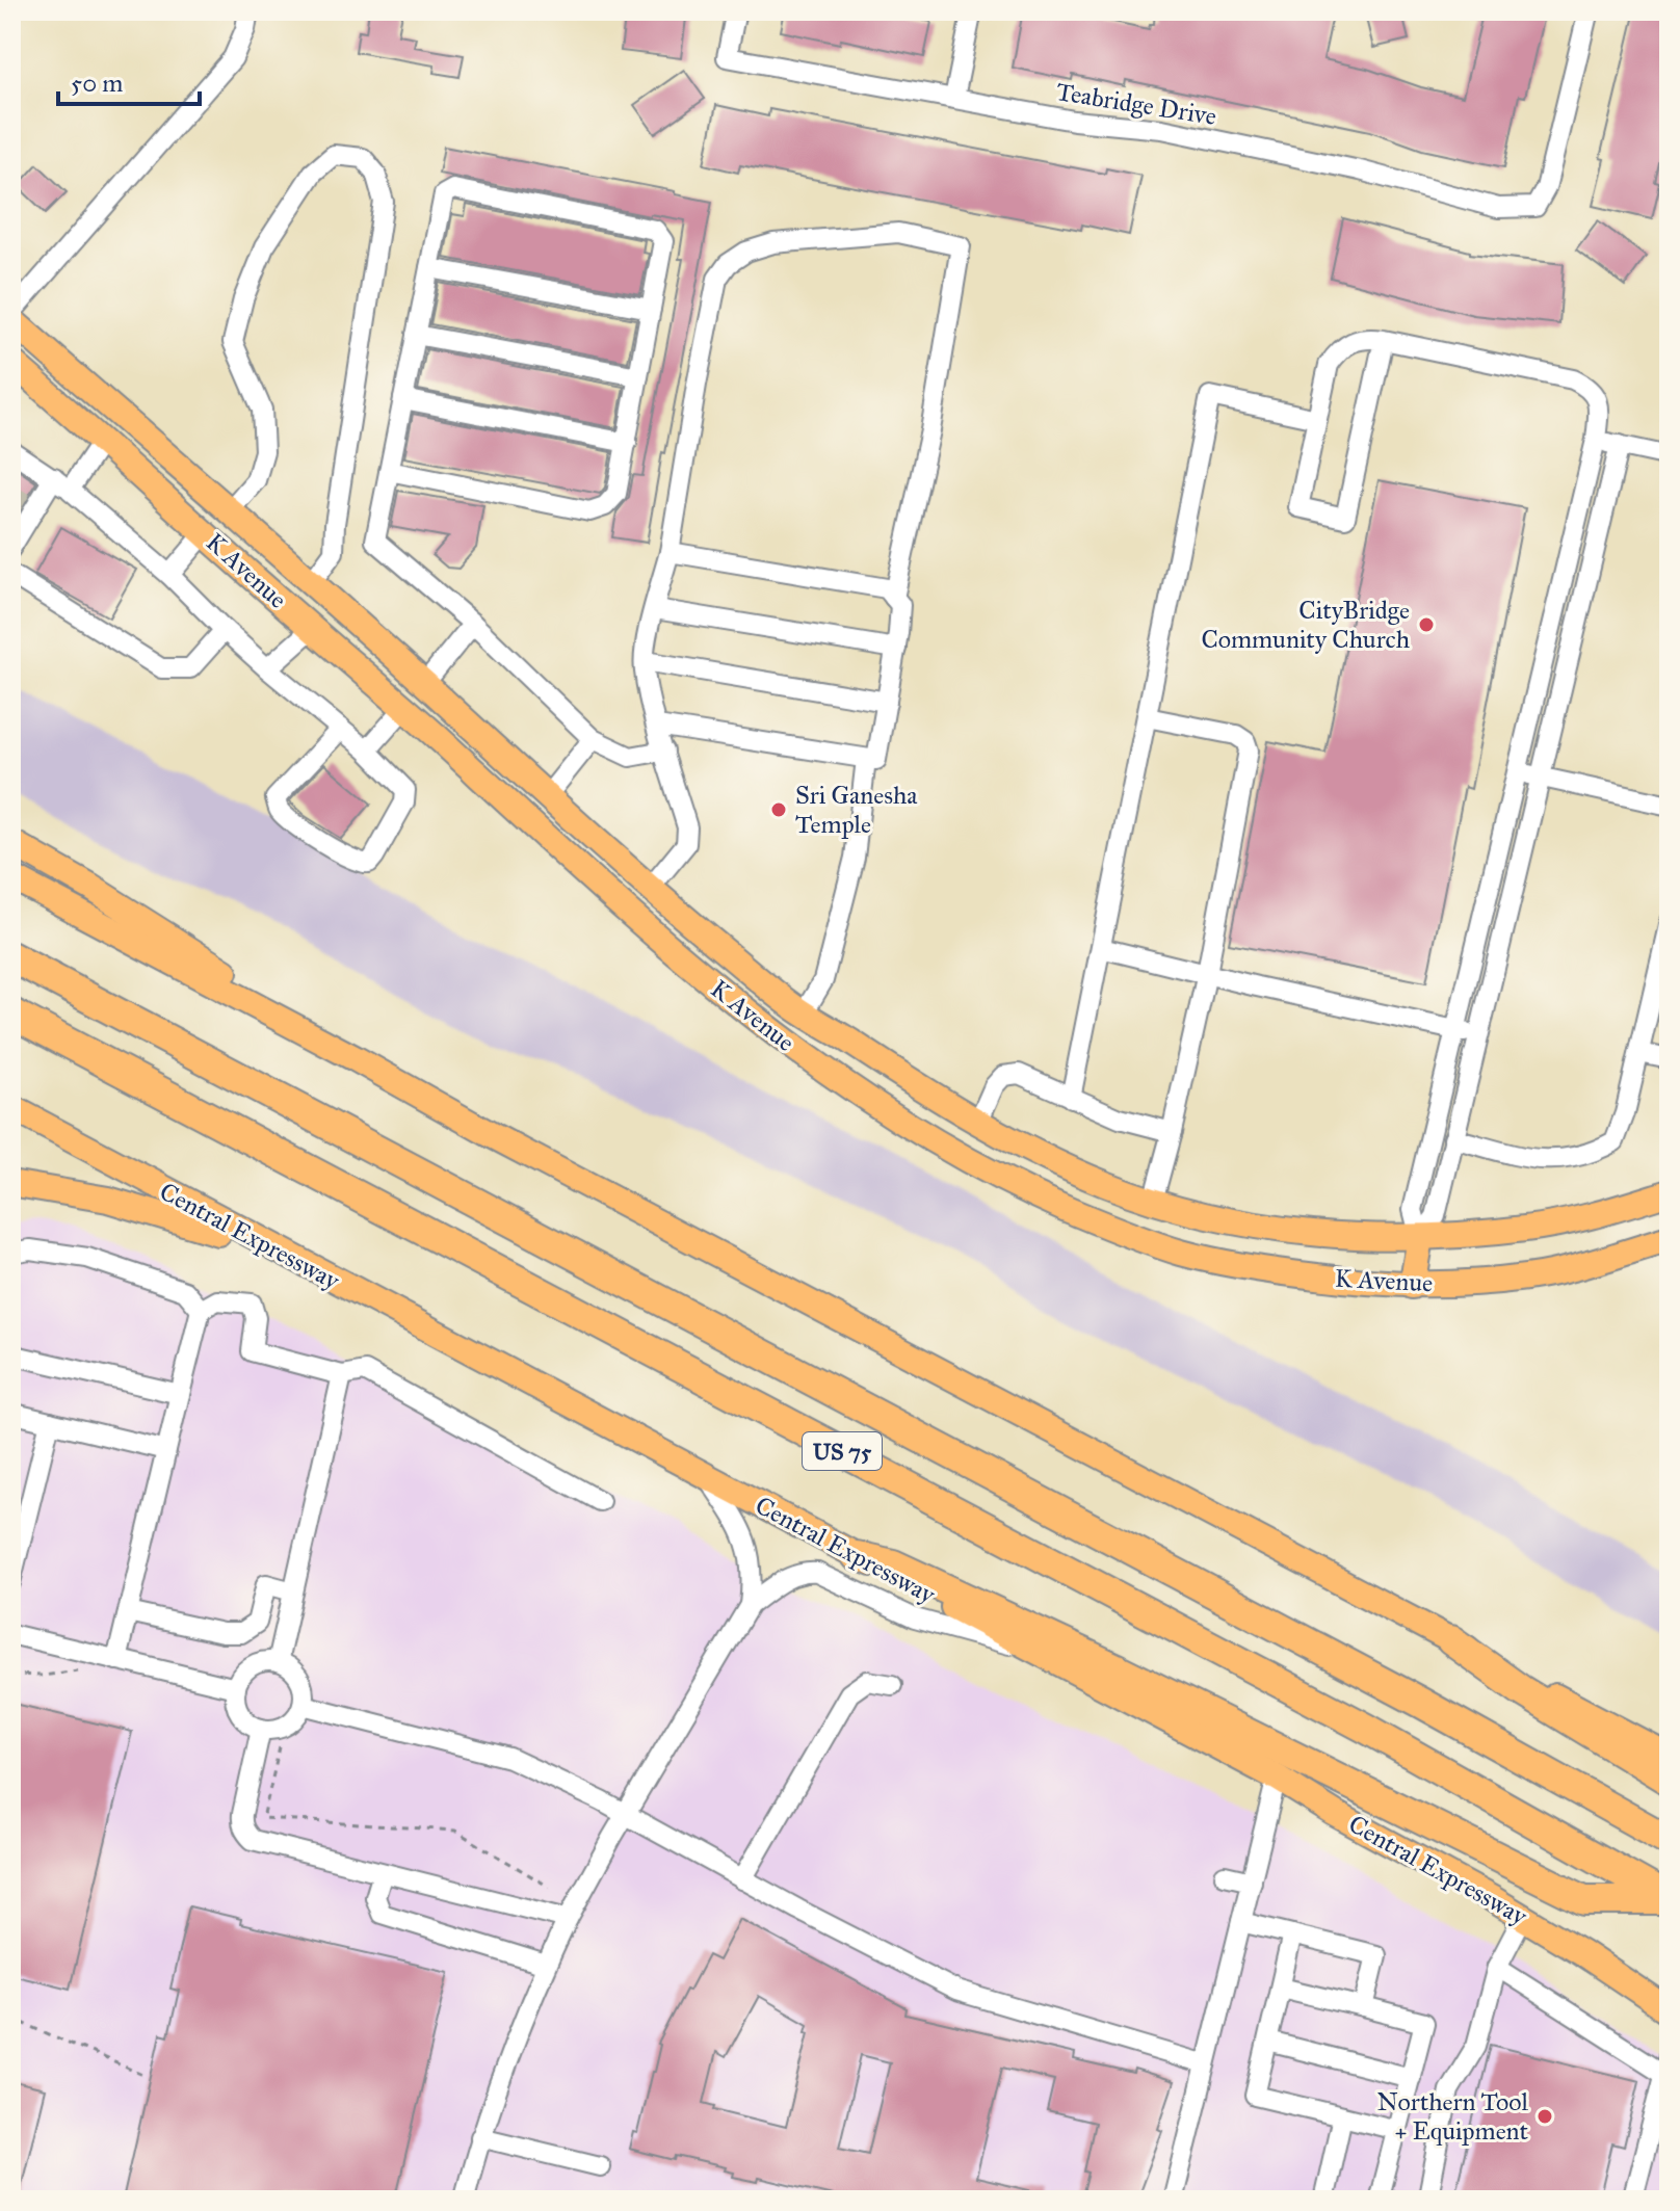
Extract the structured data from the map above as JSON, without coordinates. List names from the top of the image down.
{
  "streets": {
    "highway": ["US 75"],
    "main road": ["K Avenue", "Central Expressway"],
    "street": ["Teabridge Drive"]
  },
  "places": ["CityBridge Community Church", "Sri Ganesha Temple", "Northern Tool + Equipment"],
  "scale_bar": "50 m"
}
